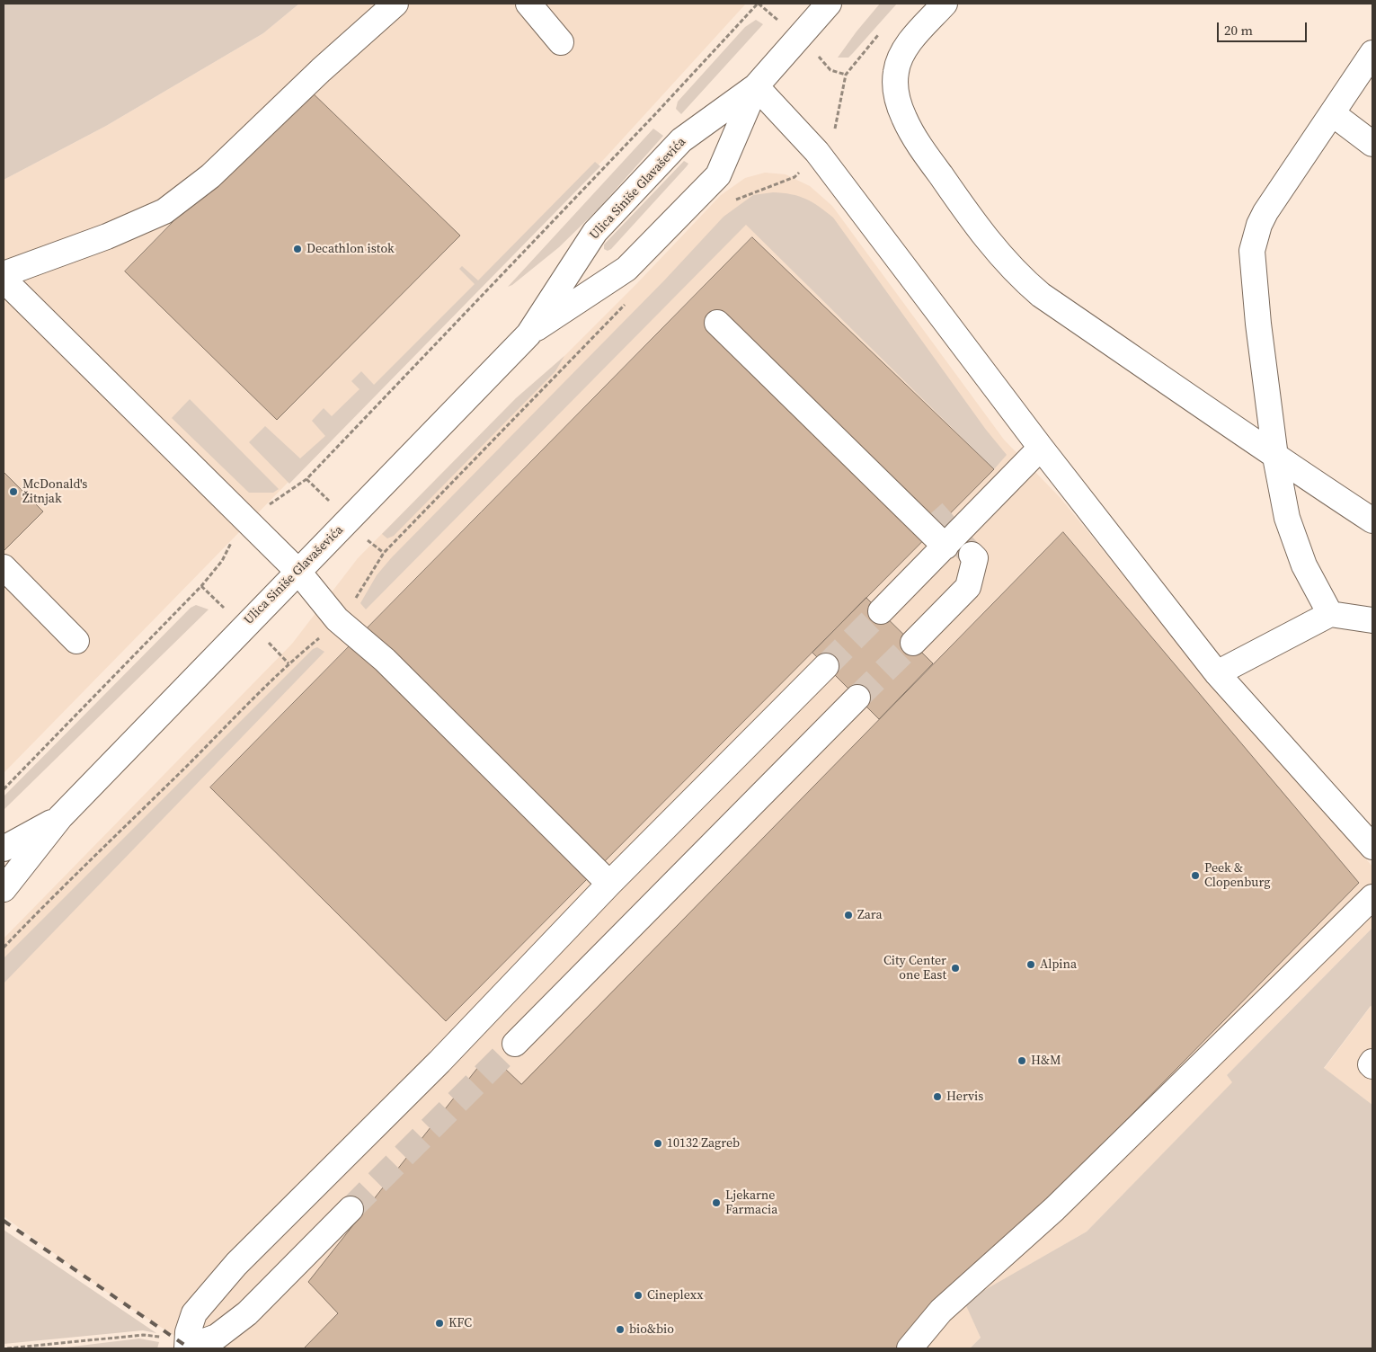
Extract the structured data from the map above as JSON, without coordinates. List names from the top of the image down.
{
  "streets": {
    "street": ["Ulica Siniše Glavaševića"]
  },
  "places": [
    "Decathlon istok",
    "McDonald's Žitnjak",
    "Peek & Clopenburg",
    "Zara",
    "Alpina",
    "City Center one East",
    "H&M",
    "Hervis",
    "10132 Zagreb",
    "Ljekarne Farmacia",
    "Cineplexx",
    "KFC",
    "bio&bio"
  ],
  "scale_bar": "20 m"
}
